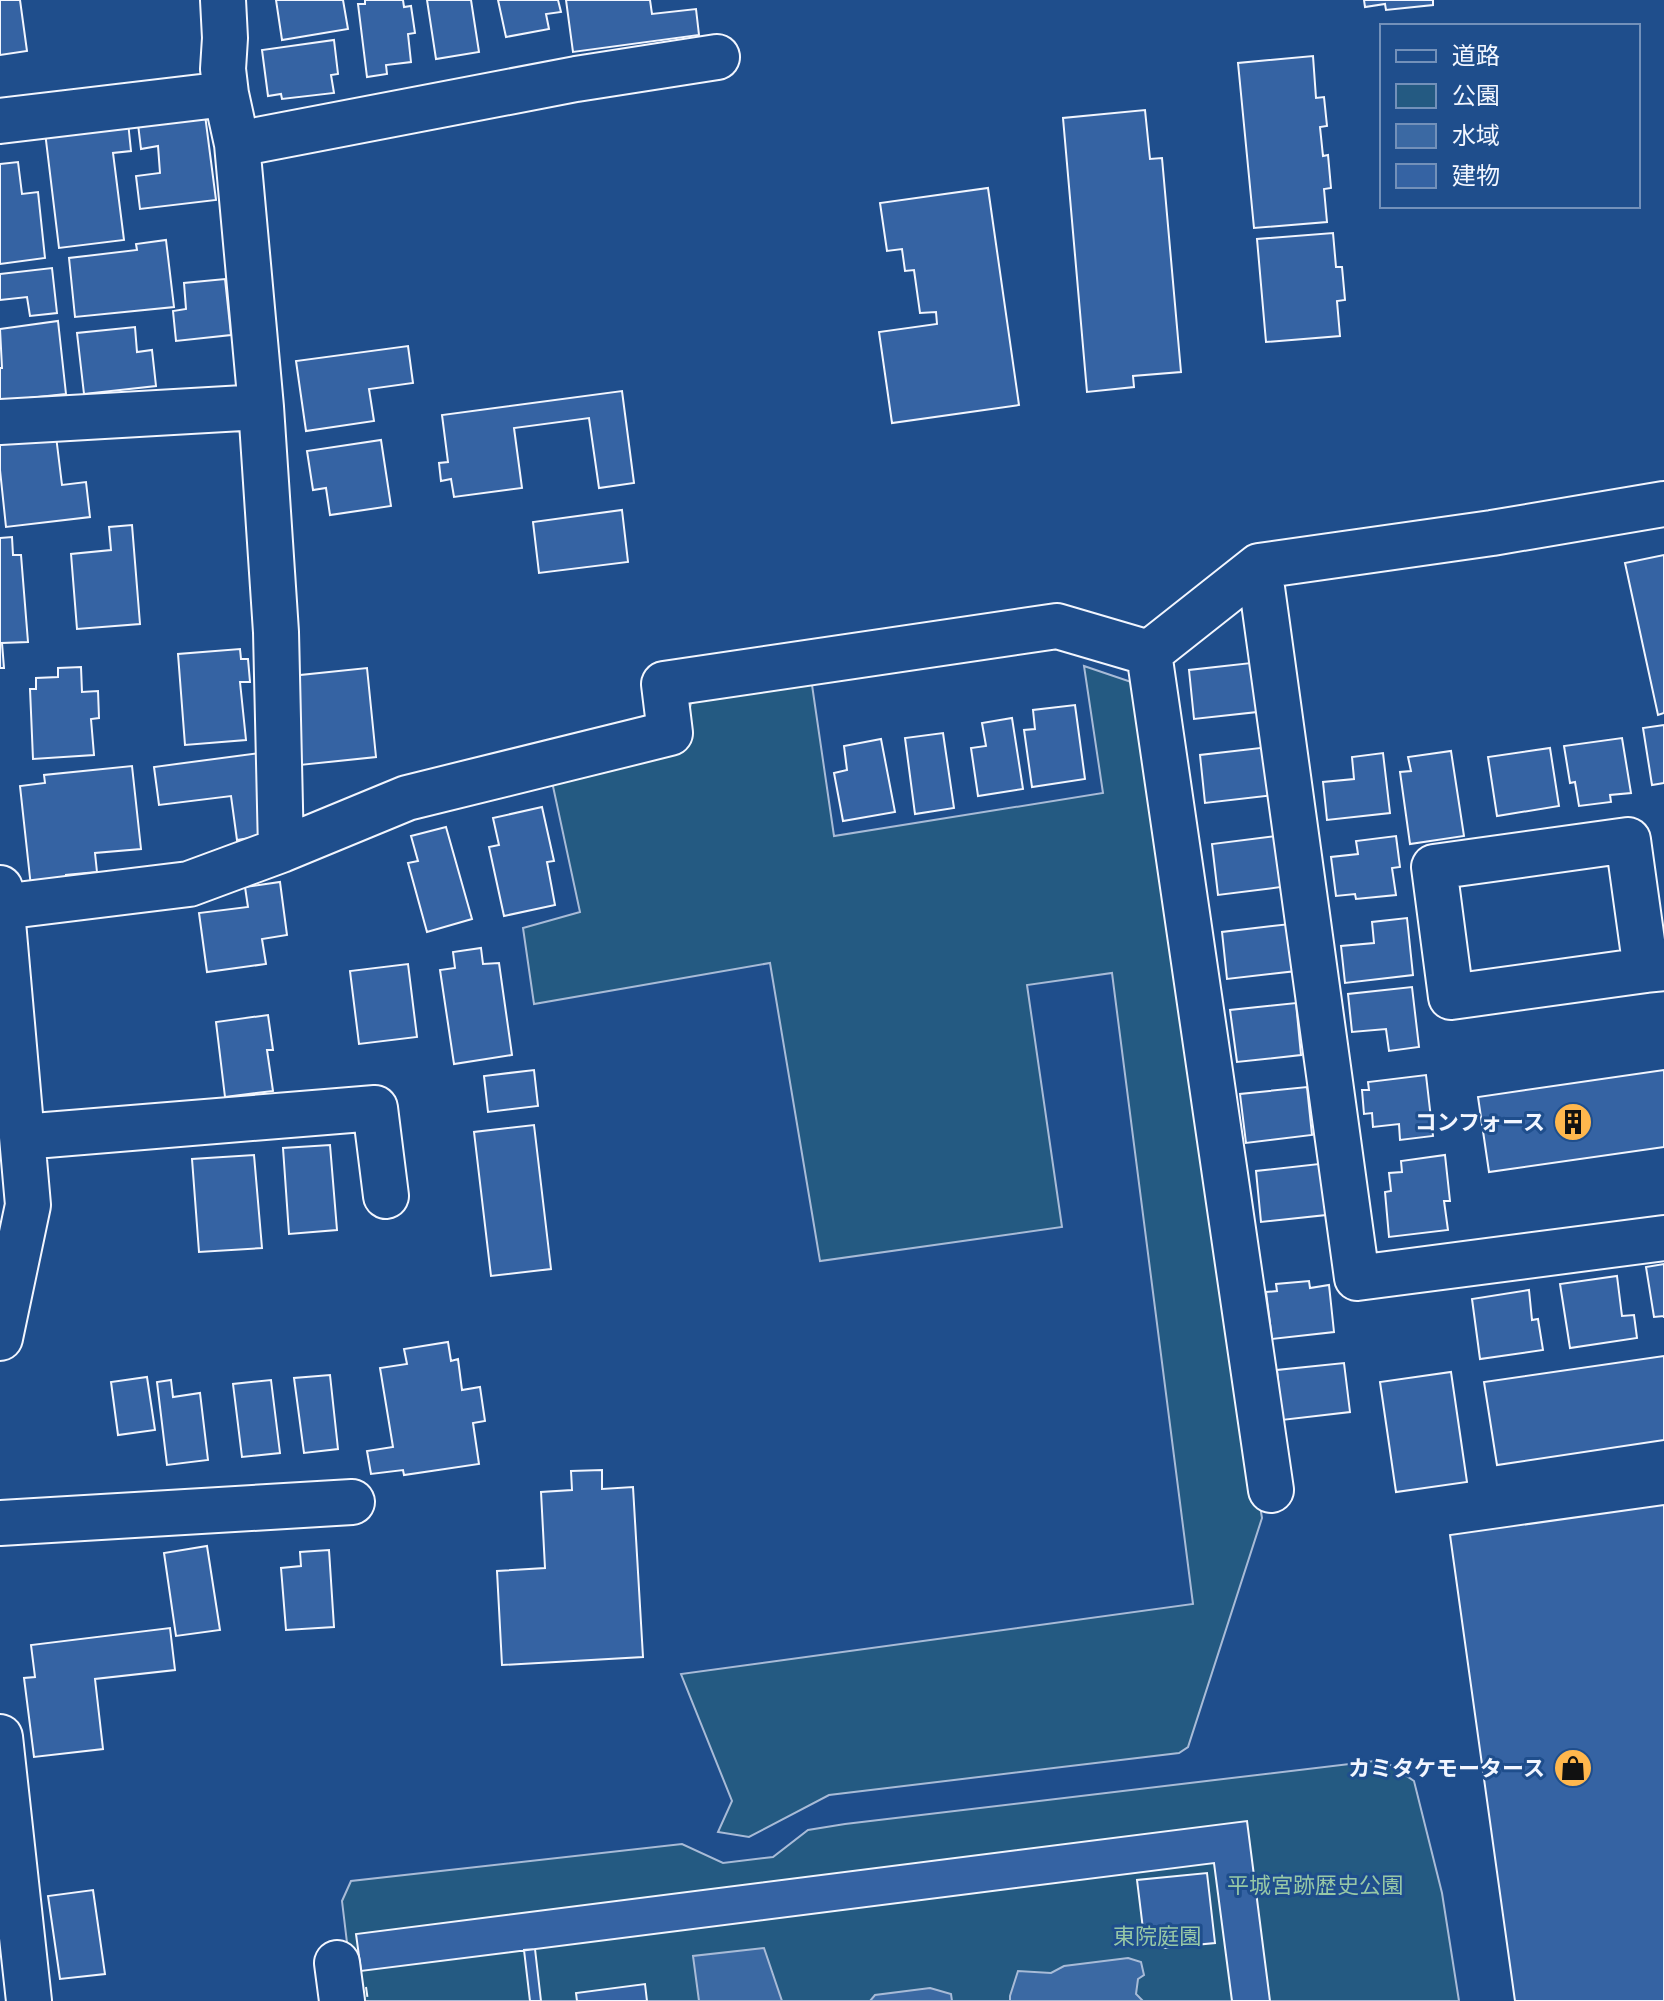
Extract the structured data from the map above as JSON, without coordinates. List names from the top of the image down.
{
  "parks": ["平城宮跡歴史公園", "東院庭園"],
  "places": {
    "building": ["コンフォース"],
    "shop": ["カミタケモータース"]
  },
  "legend": [
    "道路",
    "公園",
    "水域",
    "建物"
  ]
}
